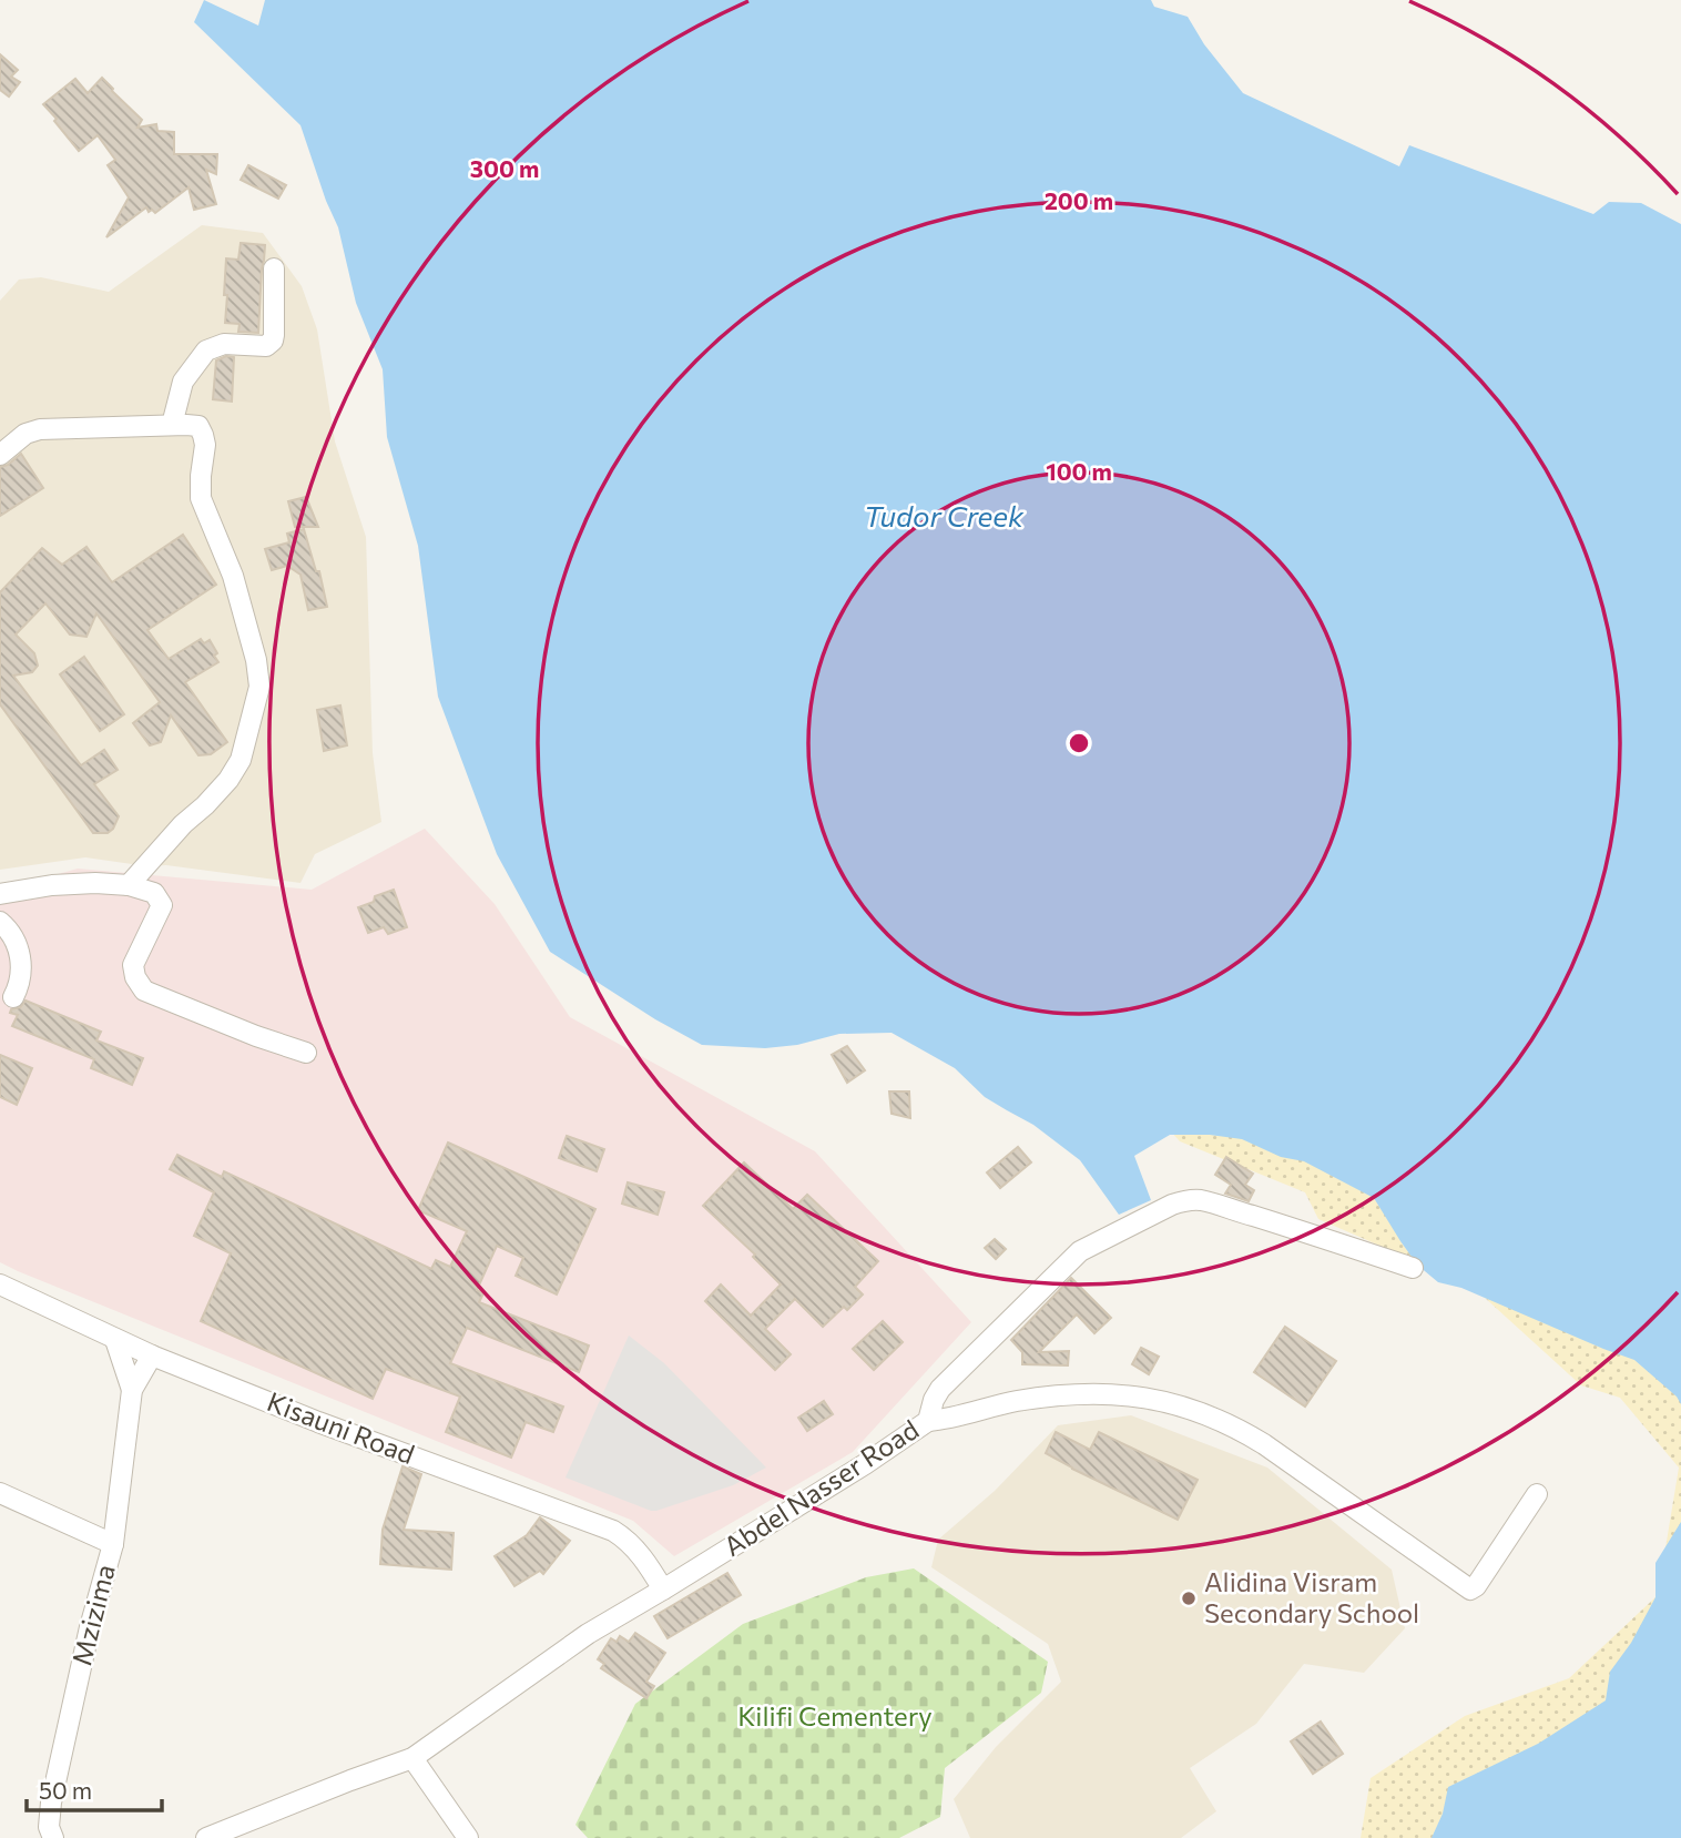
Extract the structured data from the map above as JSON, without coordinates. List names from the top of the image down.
{
  "streets": {
    "street": ["Kisauni Road", "Abdel Nasser Road", "Mzizima"]
  },
  "crossings": [
    ["Kisauni Road", "Abdel Nasser Road"]
  ],
  "water": ["Tudor Creek"],
  "parks": ["Kilifi Cementery"],
  "places": ["Alidina Visram Secondary School"],
  "scale_bar": "50 m",
  "rings": ["300 m", "200 m", "100 m"]
}
